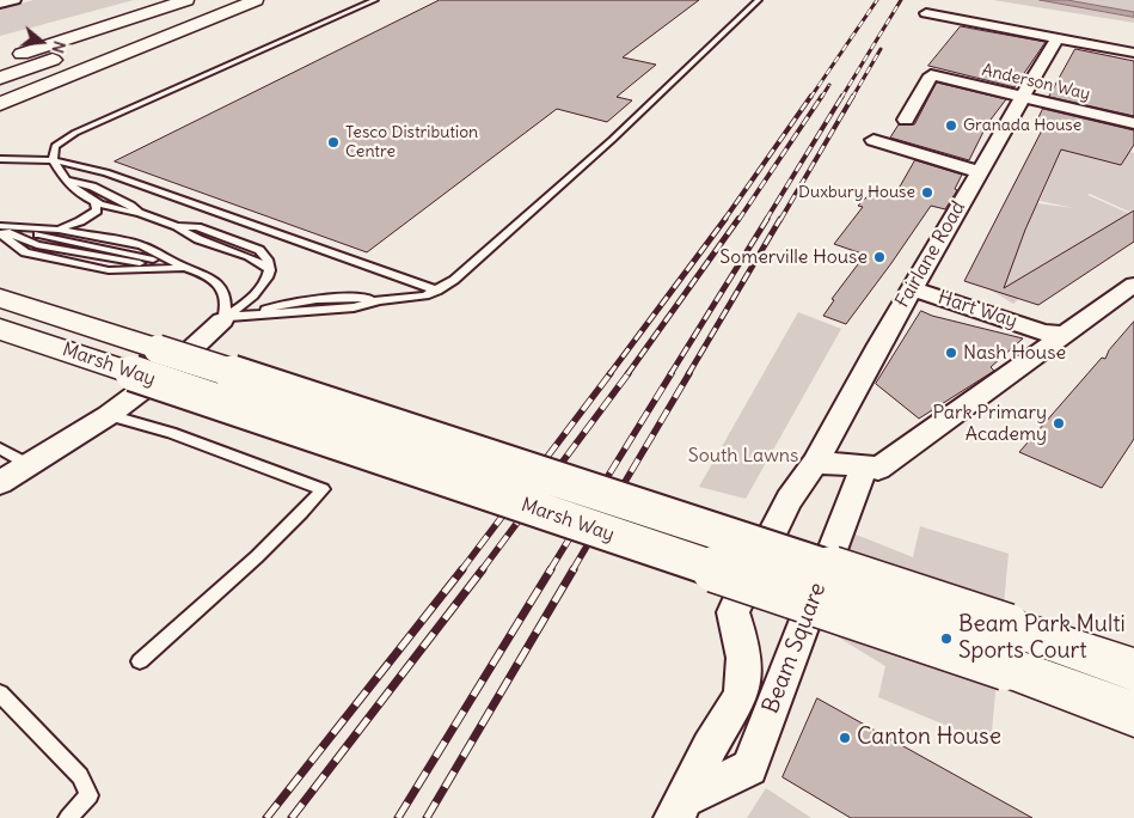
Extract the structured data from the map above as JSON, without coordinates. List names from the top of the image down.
{
  "streets": {
    "main road": ["Marsh Way"],
    "street": [
      "Anderson Way",
      "Fairlane Road",
      "Hart Way",
      "Beam Square"
    ]
  },
  "crossings": [
    ["Anderson Way", "Fairlane Road"],
    ["Fairlane Road", "Hart Way"],
    ["Fairlane Road", "Beam Square"]
  ],
  "parks": ["South Lawns"],
  "places": [
    "Granada House",
    "Tesco Distribution Centre",
    "Duxbury House",
    "Somerville House",
    "Nash House",
    "Park Primary Academy",
    "Beam Park Multi Sports Court",
    "Canton House"
  ],
  "north": "right"
}
